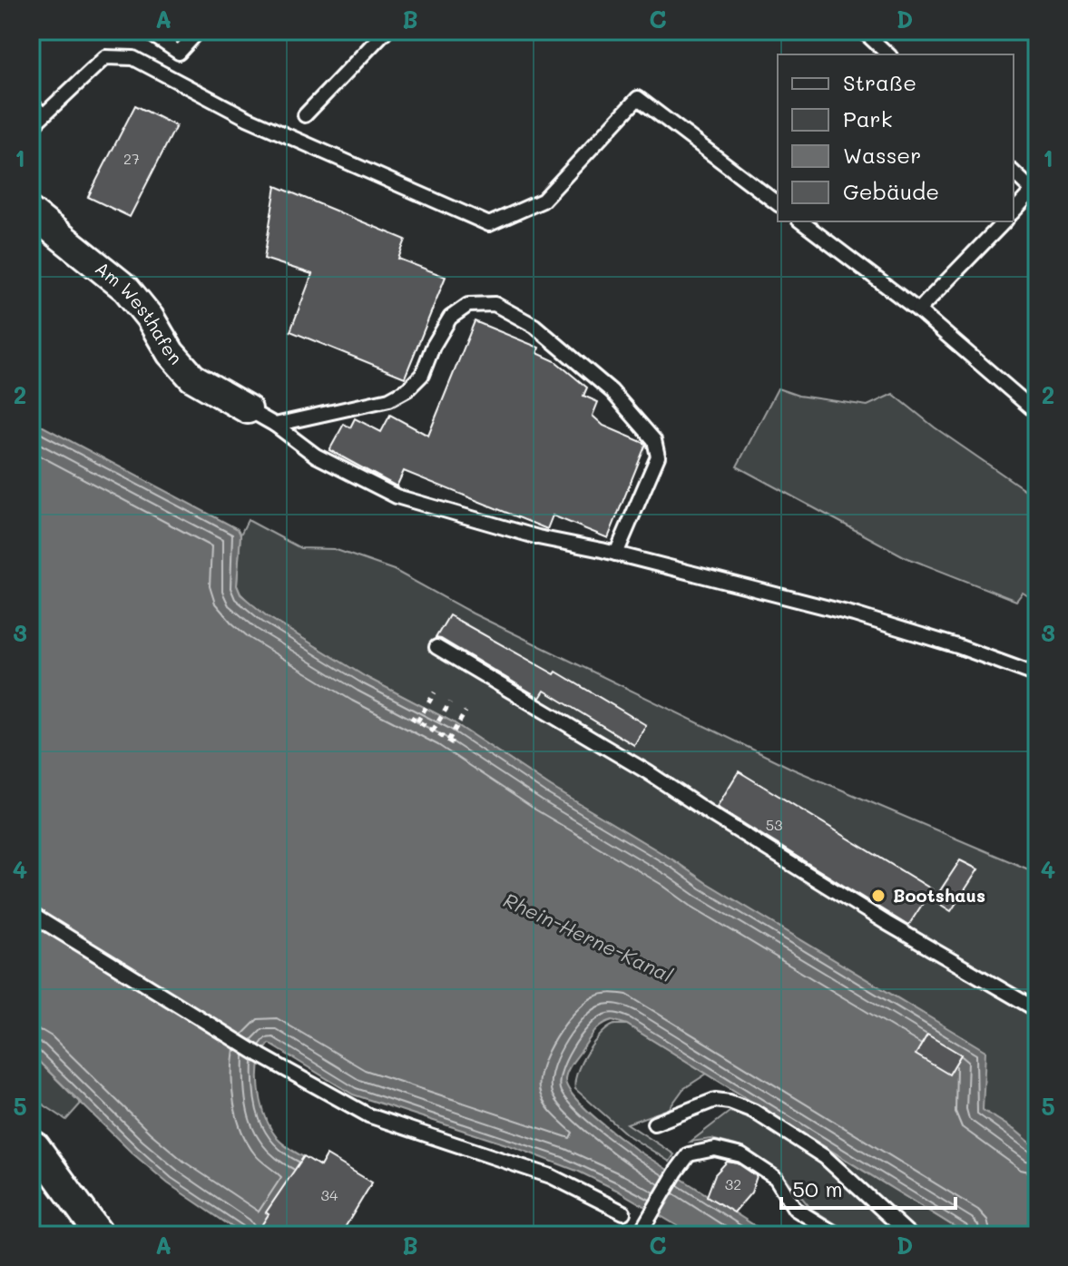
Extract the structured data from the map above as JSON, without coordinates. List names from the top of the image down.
{
  "streets": {
    "street": ["Am Westhafen"]
  },
  "water": ["Rhein-Herne-Kanal"],
  "places": ["Bootshaus"],
  "house_numbers": [
    "27",
    "53",
    "32",
    "34"
  ],
  "legend": [
    "Straße",
    "Park",
    "Wasser",
    "Gebäude"
  ],
  "scale_bar": "50 m",
  "grid": {
    "columns": [
      "A",
      "B",
      "C",
      "D"
    ],
    "rows": [
      "1",
      "2",
      "3",
      "4",
      "5"
    ]
  }
}
